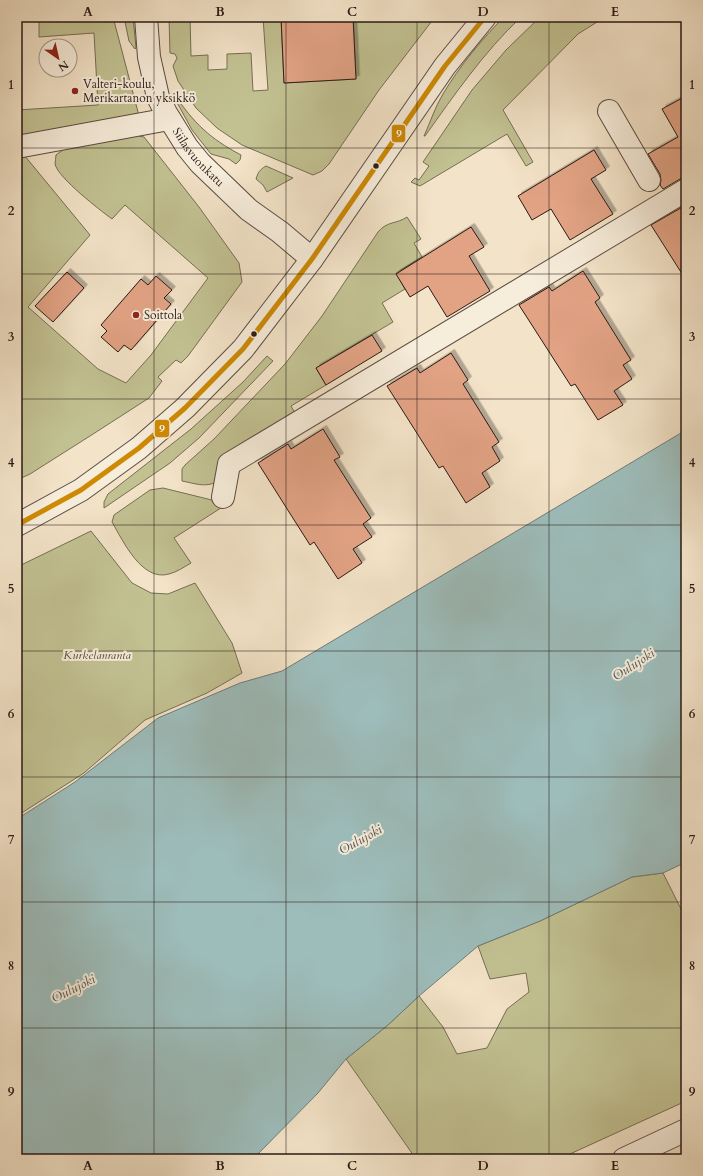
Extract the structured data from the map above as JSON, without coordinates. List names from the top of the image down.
{
  "streets": {
    "street": ["Siilasvuonkatu"]
  },
  "water": ["Oulujoki"],
  "parks": ["Kurkelanranta"],
  "places": ["Valteri-koulu, Merikartanon yksikkö", "Soittola"],
  "lines": ["transit line 9"],
  "north": "bottom right",
  "grid": {
    "columns": [
      "A",
      "B",
      "C",
      "D",
      "E"
    ],
    "rows": [
      "1",
      "2",
      "3",
      "4",
      "5",
      "6",
      "7",
      "8",
      "9"
    ]
  }
}
